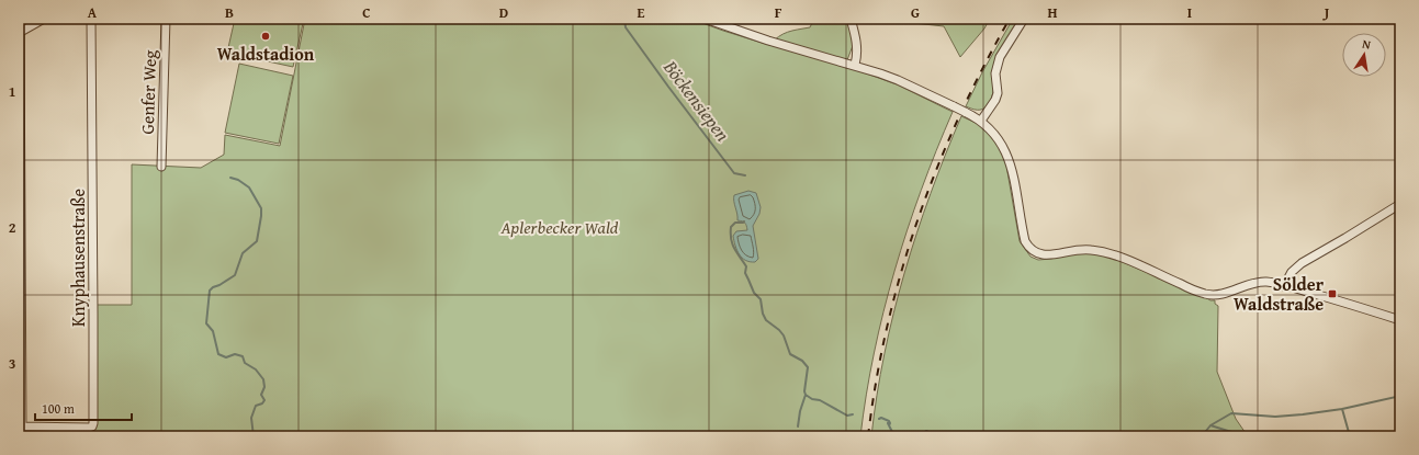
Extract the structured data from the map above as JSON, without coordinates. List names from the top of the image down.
{
  "streets": {
    "street": ["Genfer Weg", "Knyphausenstraße"]
  },
  "water": ["Böckensiepen"],
  "parks": ["Aplerbecker Wald"],
  "places": {
    "other": ["Waldstadion"],
    "transit": ["Sölder Waldstraße"]
  },
  "scale_bar": "100 m",
  "north": "top",
  "grid": {
    "columns": [
      "A",
      "B",
      "C",
      "D",
      "E",
      "F",
      "G",
      "H",
      "I",
      "J"
    ],
    "rows": ["1", "2", "3"]
  }
}
